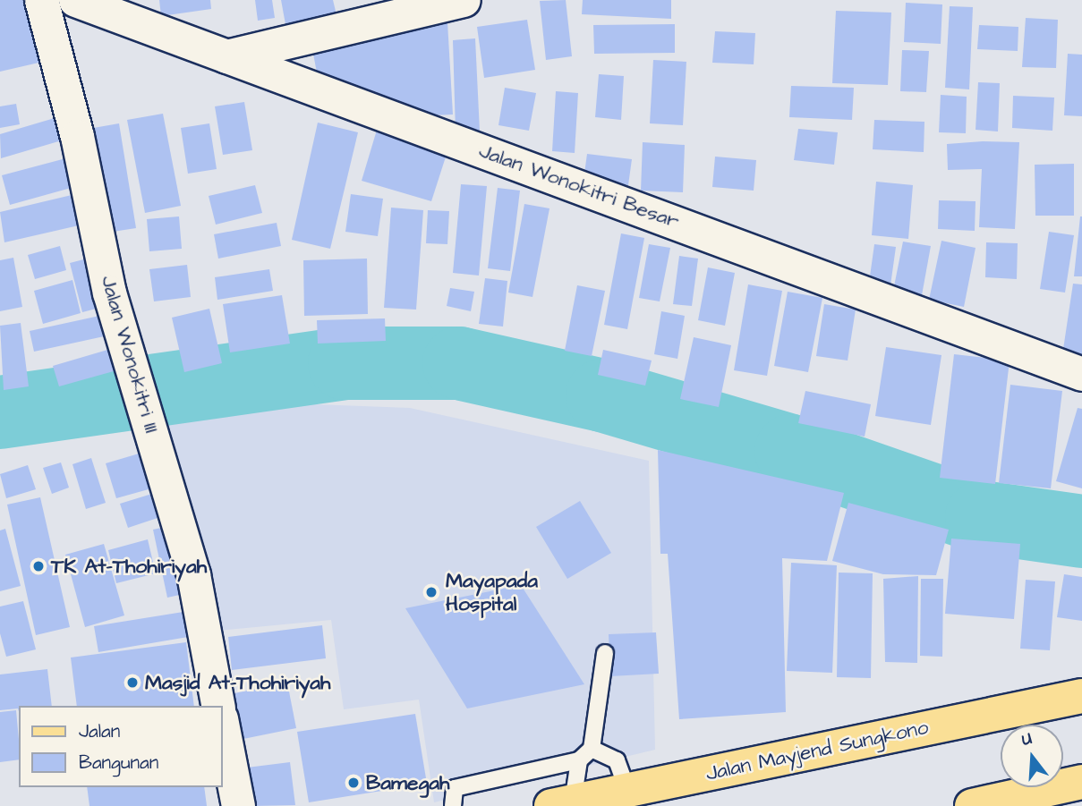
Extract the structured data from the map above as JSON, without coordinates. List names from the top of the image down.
{
  "streets": {
    "main road": ["Jalan Mayjend Sungkono"],
    "street": ["Jalan Wonokitri Besar", "Jalan Wonokitri III"]
  },
  "places": [
    "TK At-Thohiriyah",
    "Mayapada Hospital",
    "Masjid At-Thohiriyah",
    "Bamegah"
  ],
  "legend": ["Jalan", "Bangunan"],
  "north": "top"
}
